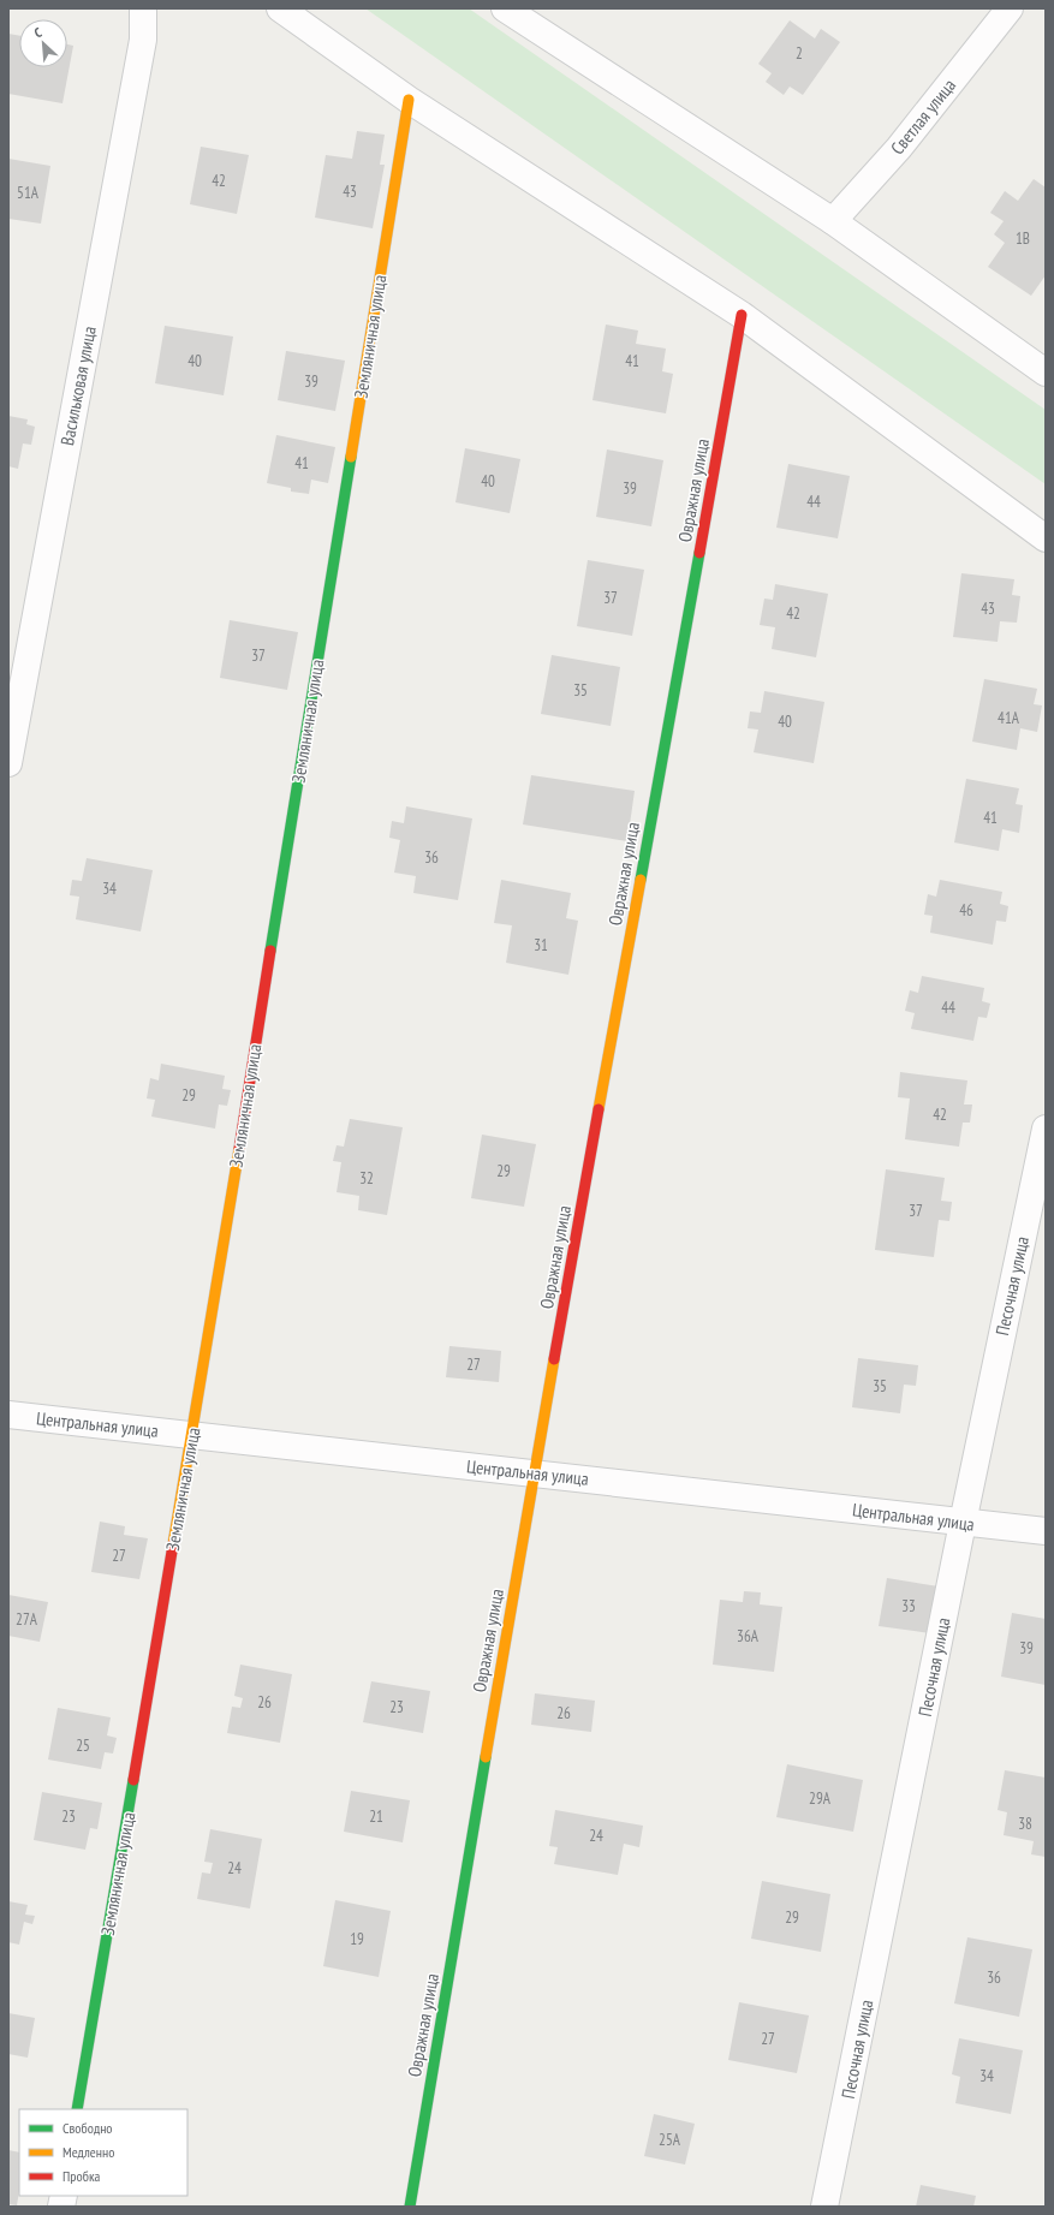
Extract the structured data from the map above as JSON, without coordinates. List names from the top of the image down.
{
  "streets": {
    "street": [
      "Светлая улица",
      "Земляничная улица",
      "Васильковая улица",
      "Овражная улица",
      "Песочная улица",
      "Центральная улица"
    ]
  },
  "crossings": [
    ["Земляничная улица", "Центральная улица"],
    ["Овражная улица", "Центральная улица"],
    ["Песочная улица", "Центральная улица"]
  ],
  "house_numbers": [
    "2",
    "42",
    "43",
    "51А",
    "1В",
    "40",
    "41",
    "39",
    "41",
    "40",
    "39",
    "44",
    "37",
    "43",
    "42",
    "37",
    "35",
    "41А",
    "40",
    "41",
    "36",
    "34",
    "46",
    "31",
    "44",
    "29",
    "42",
    "29",
    "32",
    "37",
    "27",
    "35",
    "27",
    "33",
    "27А",
    "36А",
    "39",
    "26",
    "23",
    "26",
    "25",
    "29А",
    "23",
    "21",
    "38",
    "24",
    "24",
    "29",
    "19",
    "36",
    "27",
    "34",
    "25А"
  ],
  "legend": ["Свободно", "Медленно", "Пробка"],
  "north": "top left"
}
